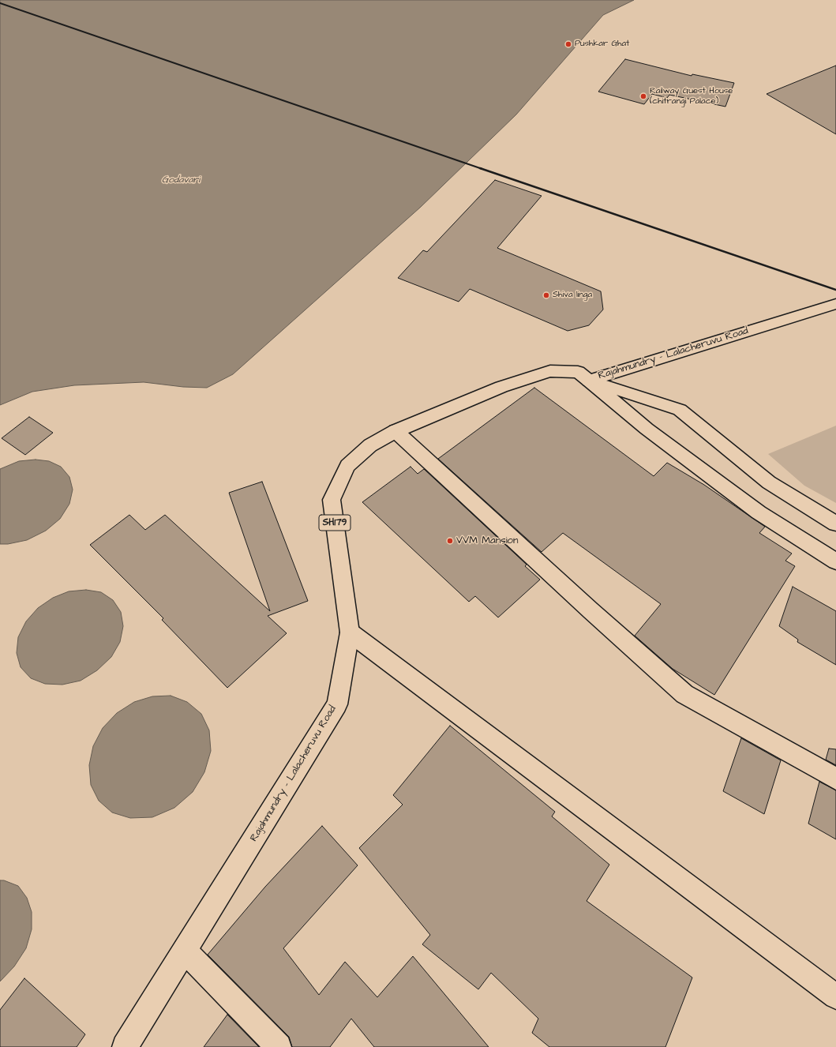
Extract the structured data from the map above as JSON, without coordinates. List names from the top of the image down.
{
  "streets": {
    "street": ["Rajahmundry - Lalacheruvu Road", "SH179"]
  },
  "water": ["Godavari"],
  "places": [
    "Pushkar Ghat",
    "Railway Guest House (chitrangi Palace)",
    "Shiva linga",
    "VVM Mansion"
  ]
}
